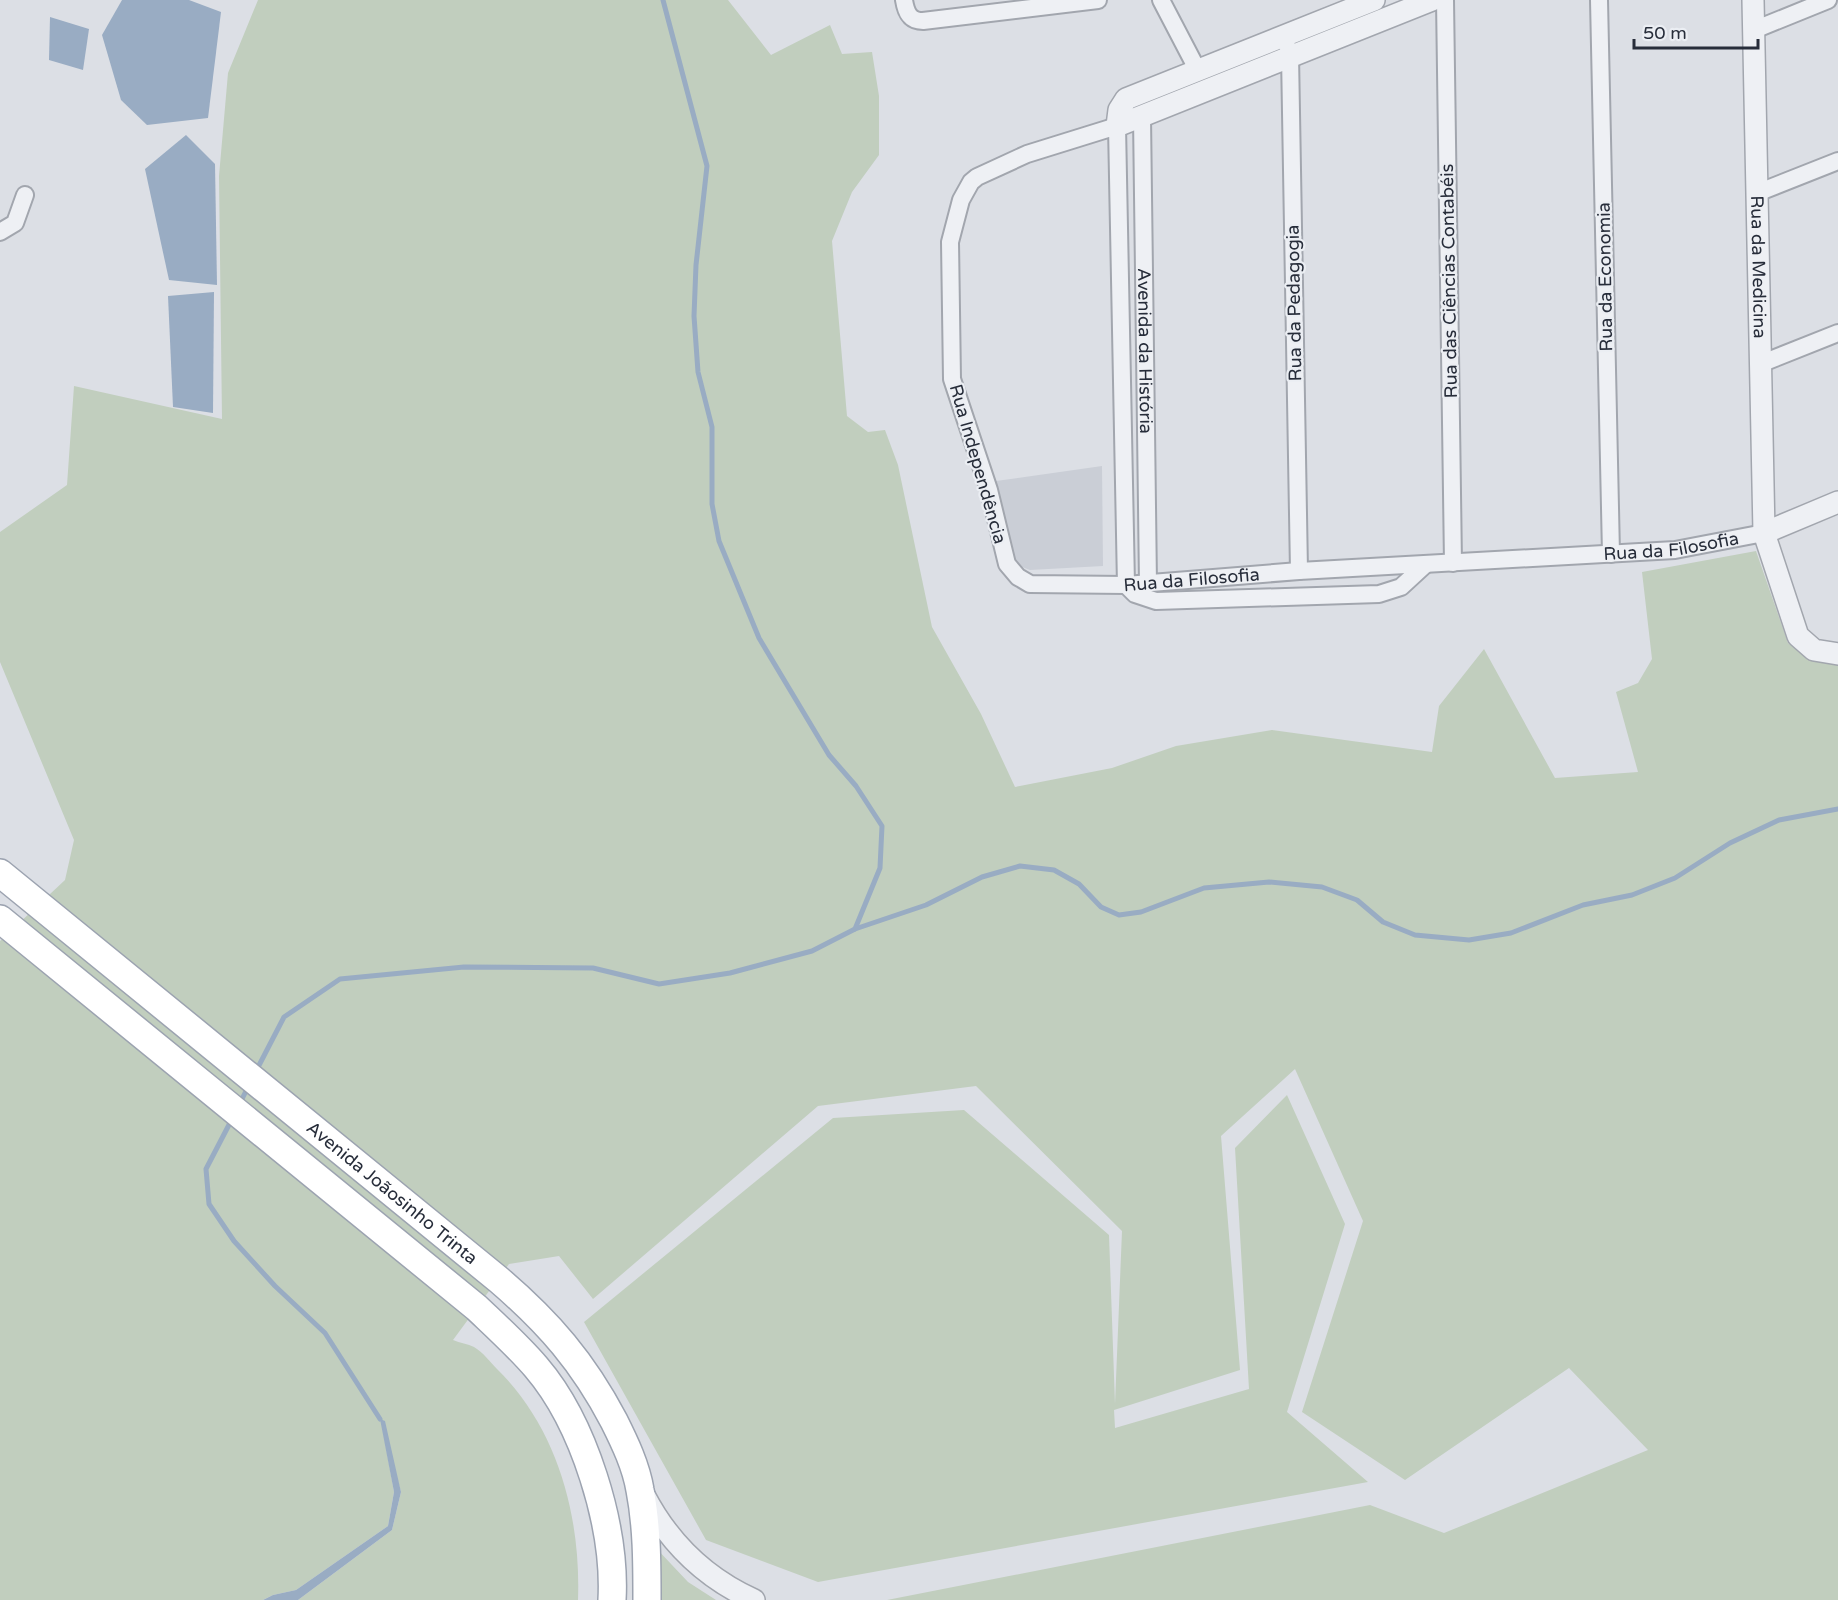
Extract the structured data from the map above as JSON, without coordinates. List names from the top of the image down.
{
  "streets": {
    "main road": ["Avenida Joãosinho Trinta"],
    "street": [
      "Rua da Medicina",
      "Rua da Economia",
      "Rua das Ciências Contabéis",
      "Rua da Pedagogia",
      "Avenida da História",
      "Rua Independência",
      "Rua da Filosofia"
    ]
  },
  "crossings": [
    ["Rua da Medicina", "Rua da Filosofia"],
    ["Rua da Economia", "Rua da Filosofia"],
    ["Rua das Ciências Contabéis", "Rua da Filosofia"],
    ["Rua da Pedagogia", "Avenida da História"],
    ["Rua da Pedagogia", "Rua da Filosofia"],
    ["Avenida da História", "Rua Independência"],
    ["Avenida da História", "Rua da Filosofia"],
    ["Rua Independência", "Rua da Filosofia"]
  ],
  "scale_bar": "50 m"
}
